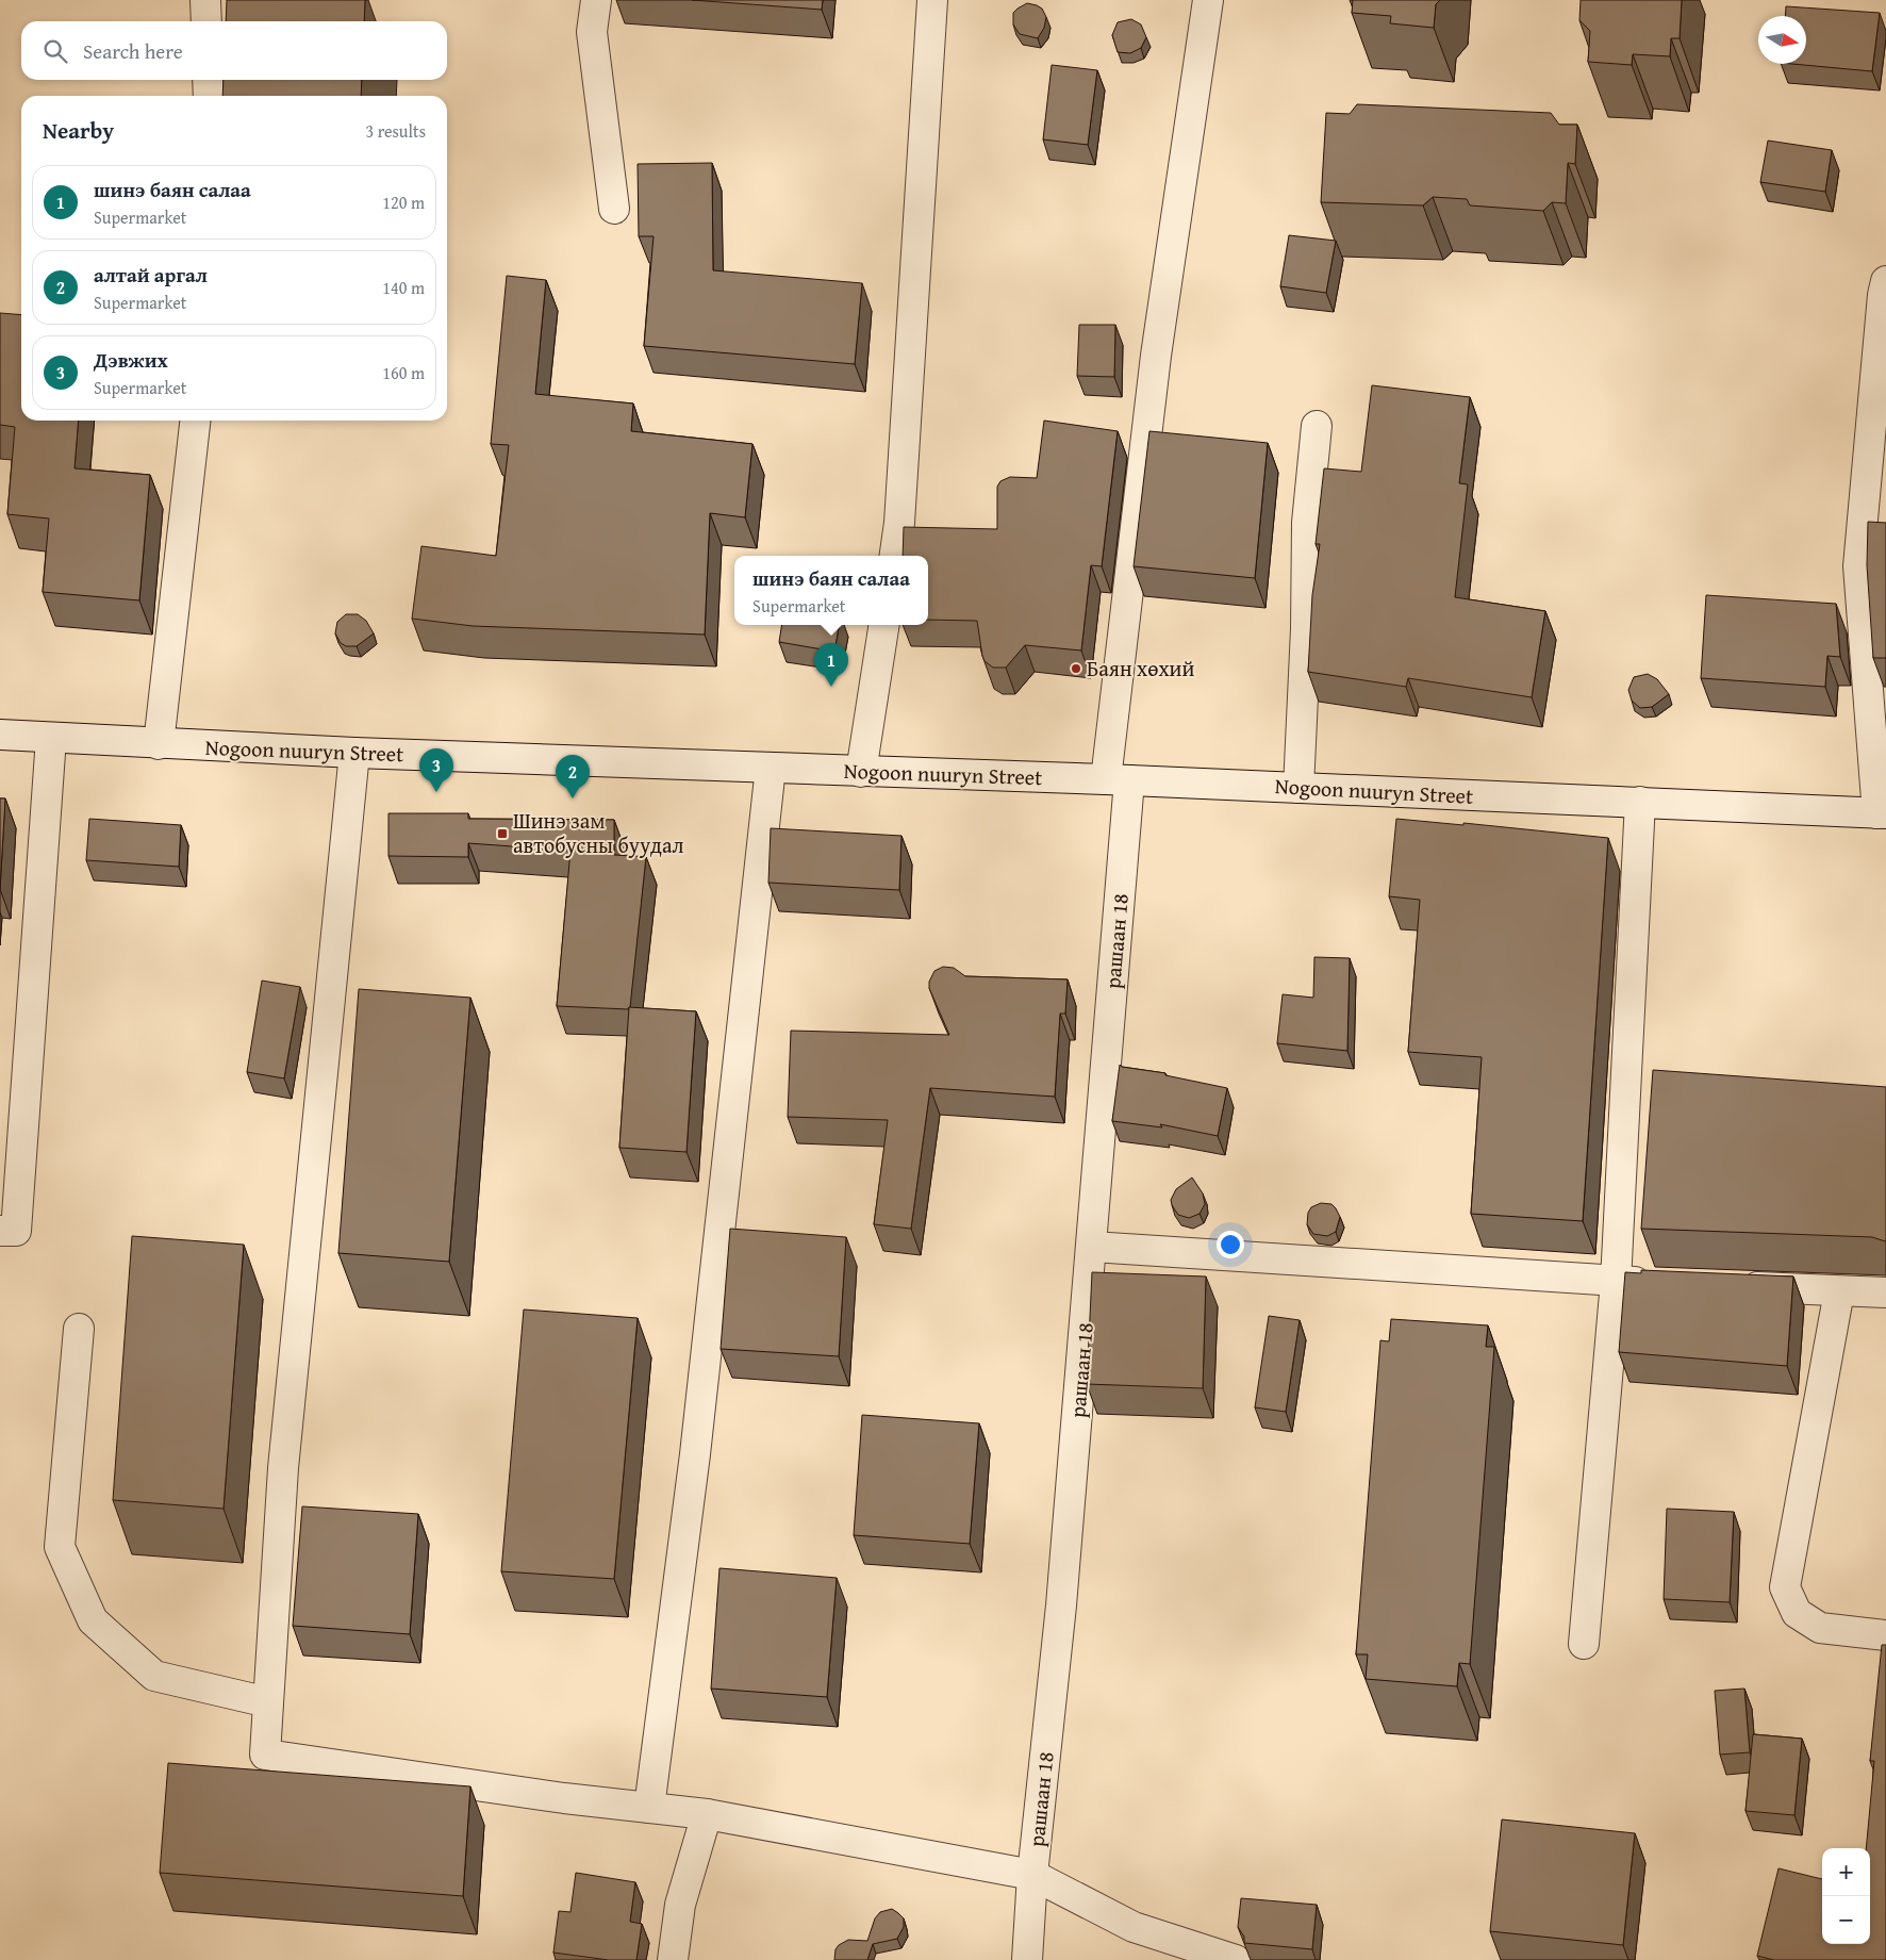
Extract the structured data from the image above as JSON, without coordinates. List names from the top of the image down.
{
  "streets": {
    "street": ["Nogoon nuuryn Street", "рашаан 18"]
  },
  "crossings": [
    ["Nogoon nuuryn Street", "рашаан 18"]
  ],
  "places": {
    "other": ["Баян хөхий"],
    "transit": ["Шинэ зам автобусны буудал"]
  },
  "north": "right",
  "page": {
    "search": "Search here",
    "heading": ["Nearby", "3 results"],
    "list": [
      {
        "mark": "1",
        "name": "шинэ баян салаа",
        "note": "Supermarket",
        "value": "120 m"
      },
      {
        "mark": "2",
        "name": "алтай аргал",
        "note": "Supermarket",
        "value": "140 m"
      },
      {
        "mark": "3",
        "name": "Дэвжих",
        "note": "Supermarket",
        "value": "160 m"
      }
    ],
    "popup": ["шинэ баян салаа", "Supermarket"],
    "pins": ["1", "3", "2"],
    "map_buttons": ["+", "−"]
  }
}
